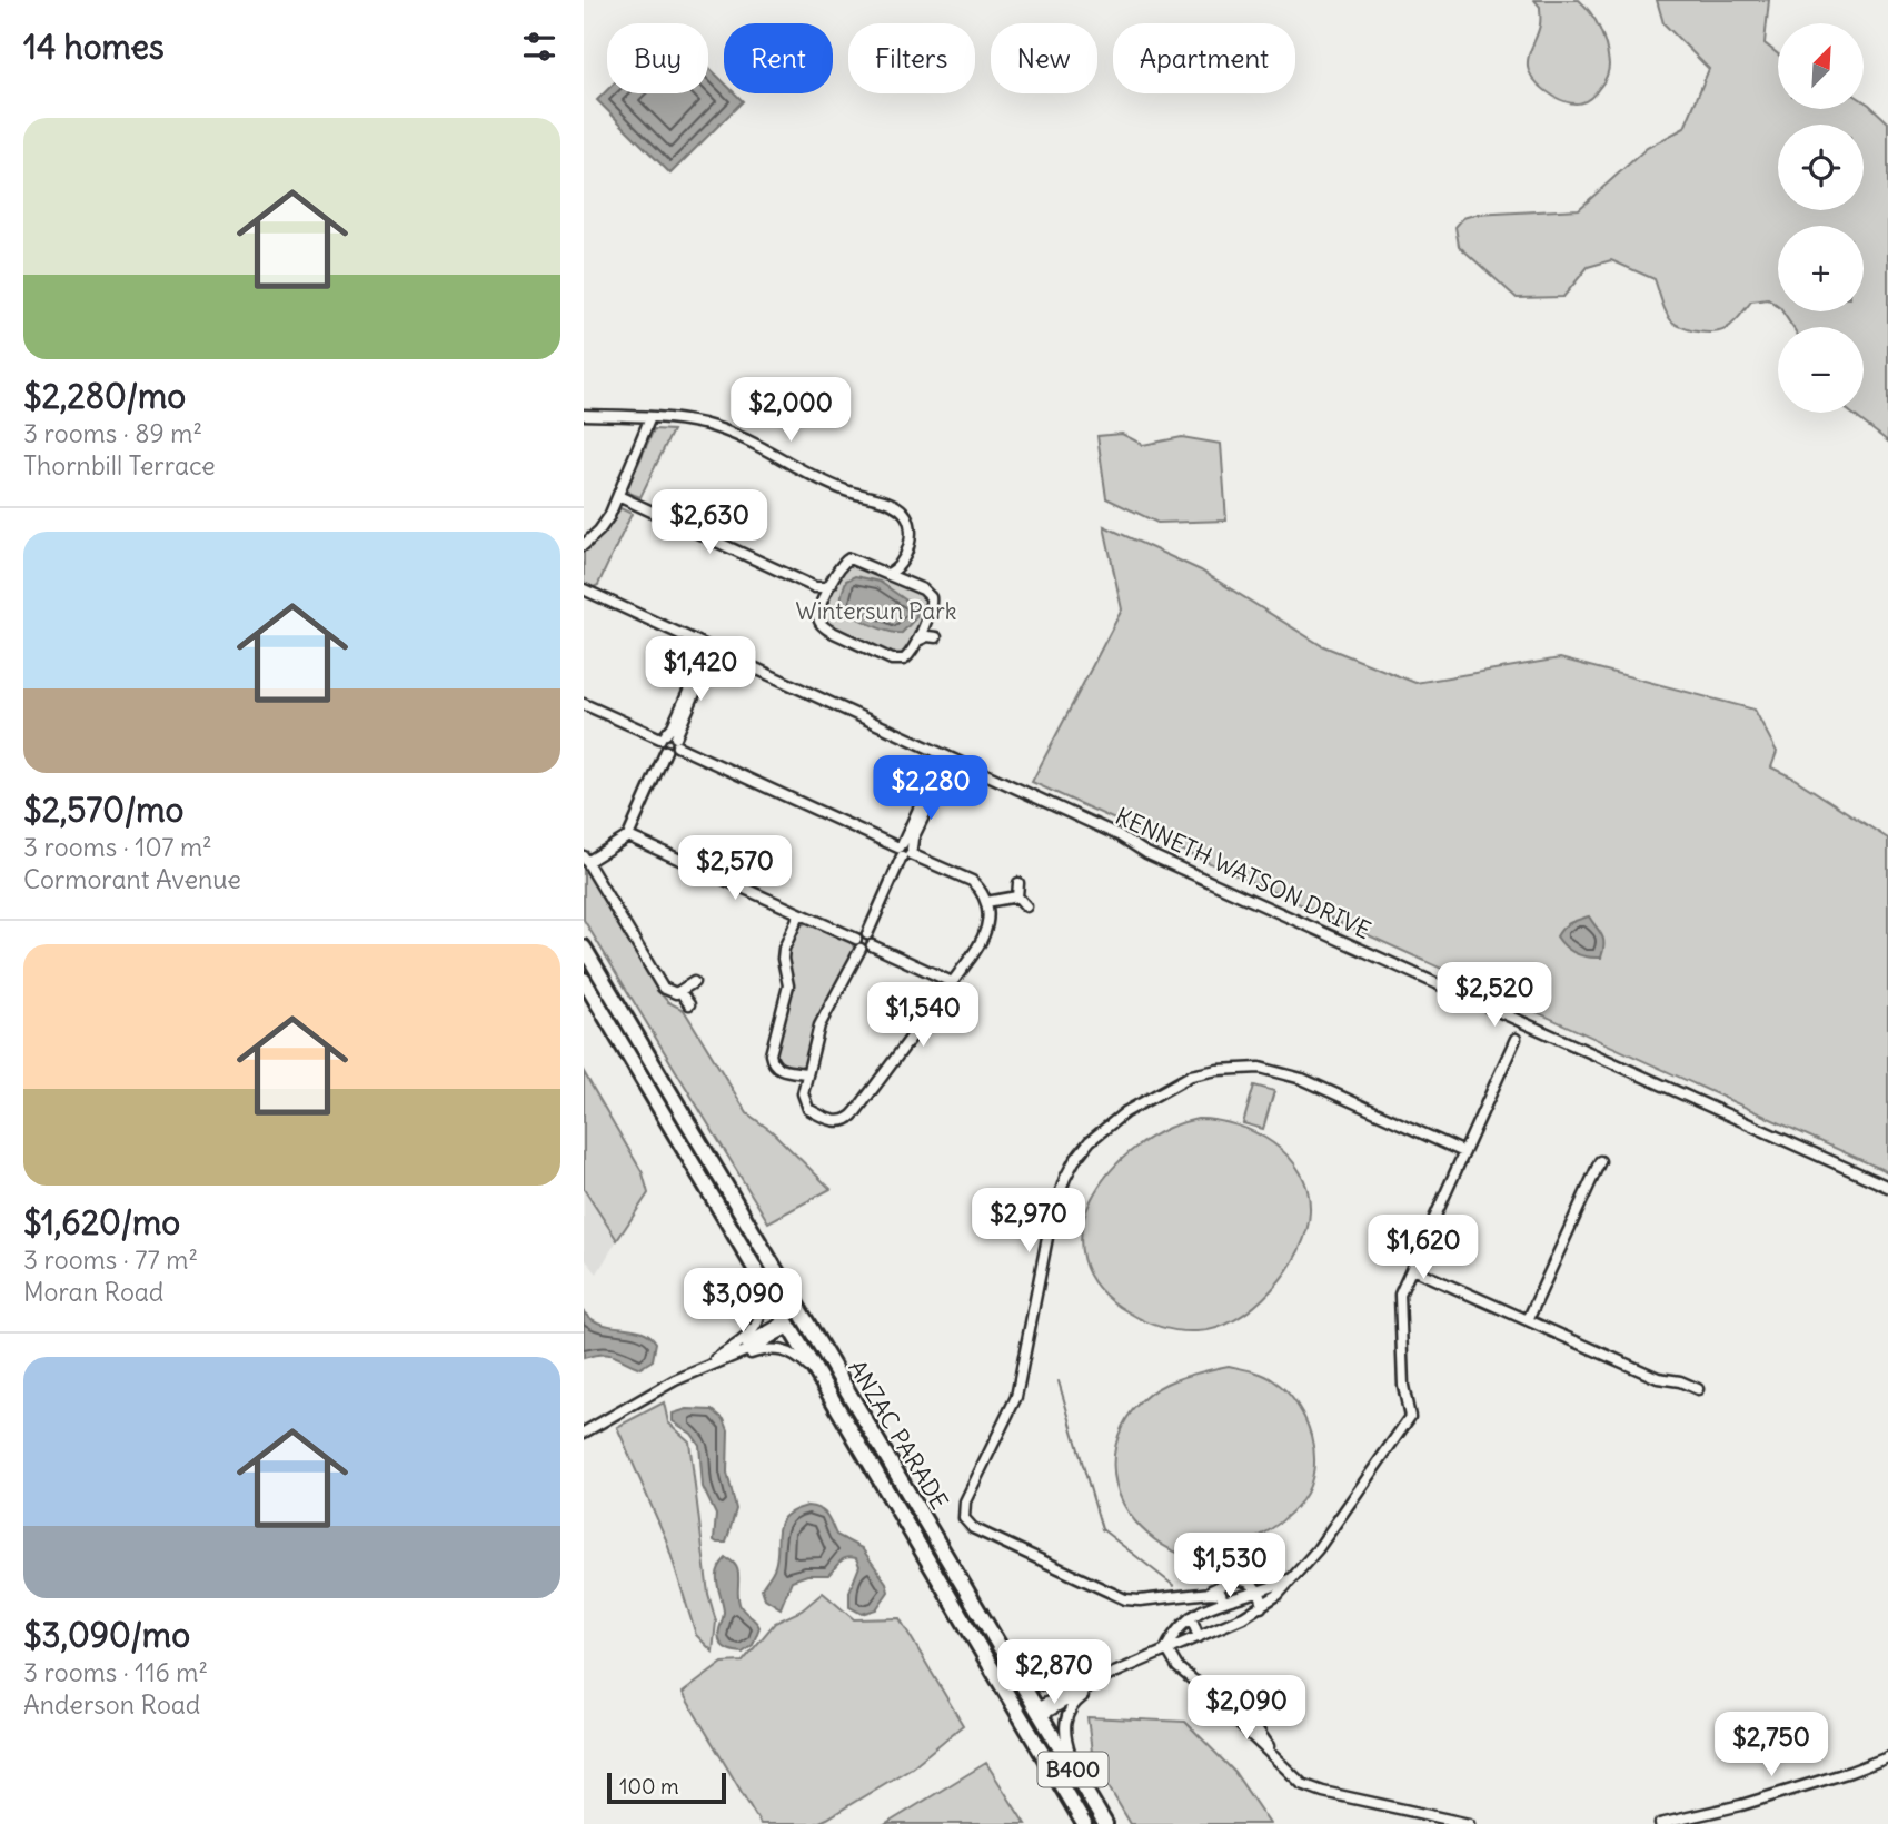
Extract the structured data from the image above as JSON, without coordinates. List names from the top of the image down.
{
  "streets": {
    "main road": ["ANZAC PARADE", "B400"],
    "street": ["KENNETH WATSON DRIVE"]
  },
  "parks": ["Wintersun Park"],
  "scale_bar": "100 m",
  "north": "top right",
  "page": {
    "heading": "14 homes",
    "map_buttons": ["+", "−"],
    "chip": [
      "Buy",
      "Rent",
      "Filters",
      "New",
      "Apartment"
    ],
    "list": [
      {
        "name": "$2,280/mo",
        "note": "3 rooms · 89 m² · Thornbill Terrace"
      },
      {
        "name": "$2,570/mo",
        "note": "3 rooms · 107 m² · Cormorant Avenue"
      },
      {
        "name": "$1,620/mo",
        "note": "3 rooms · 77 m² · Moran Road"
      },
      {
        "name": "$3,090/mo",
        "note": "3 rooms · 116 m² · Anderson Road"
      }
    ],
    "price": [
      "$2,000",
      "$2,630",
      "$1,420",
      "$2,280",
      "$2,570",
      "$2,520",
      "$1,540",
      "$2,970",
      "$1,620",
      "$3,090",
      "$1,530",
      "$2,870",
      "$2,090",
      "$2,750"
    ],
    "scale": "100 m"
  }
}
